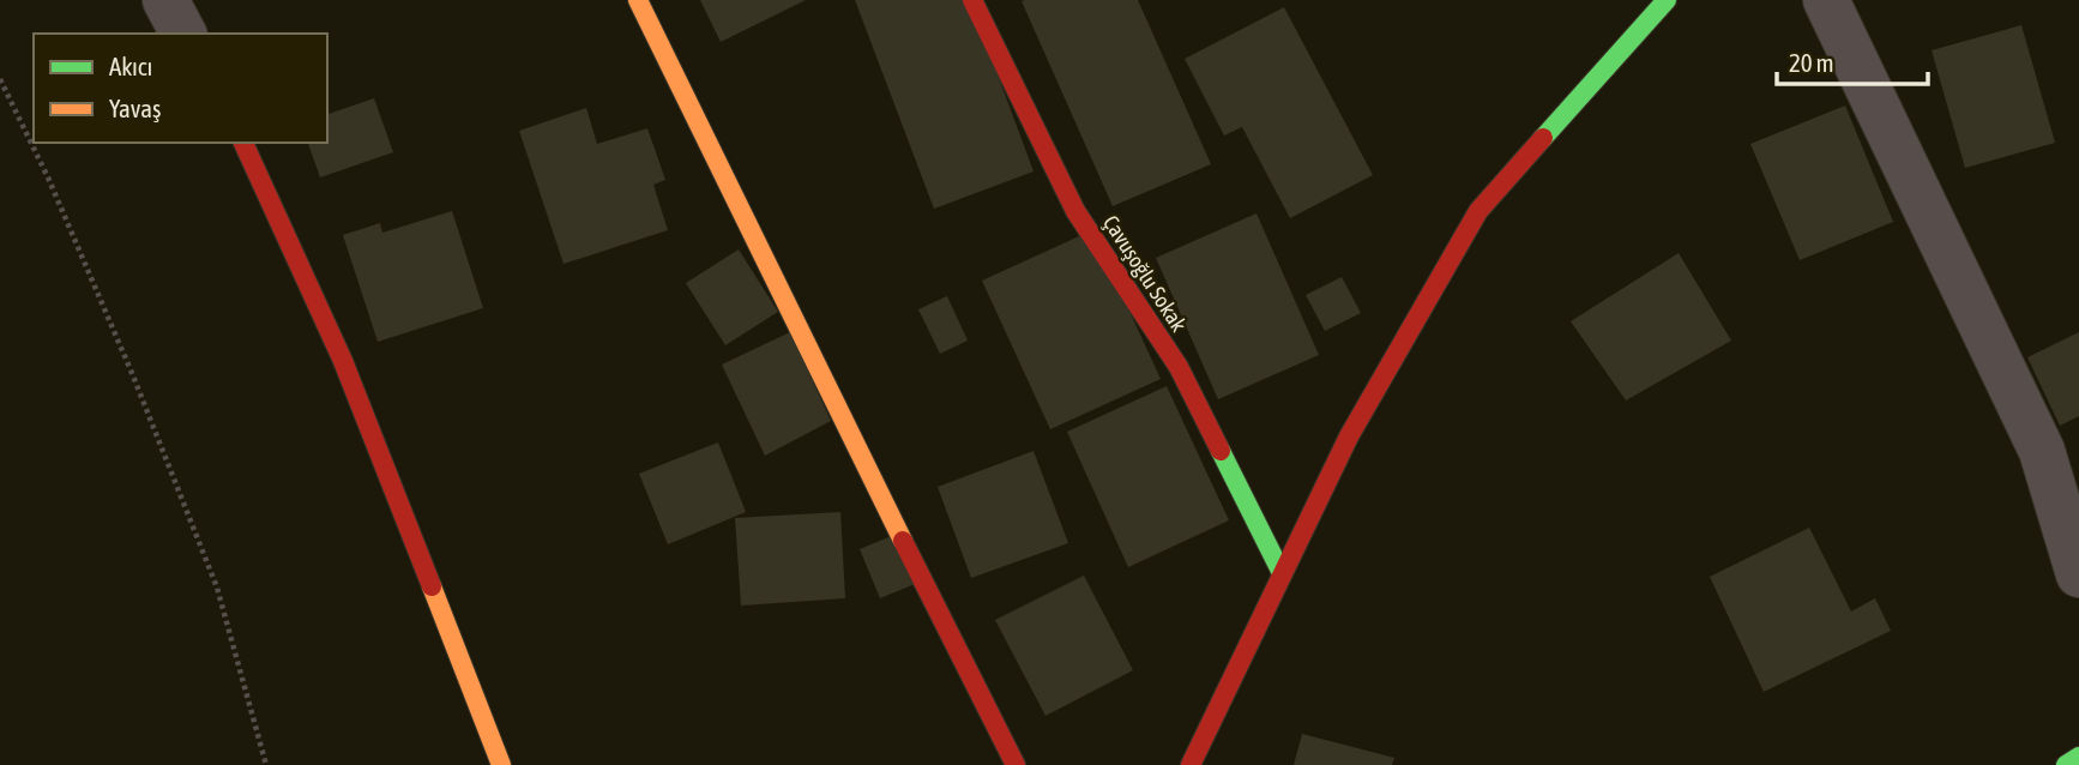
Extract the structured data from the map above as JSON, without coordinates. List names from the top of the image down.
{
  "streets": {
    "street": ["Çavuşoğlu Sokak"]
  },
  "legend": ["Akıcı", "Yavaş"],
  "scale_bar": "20 m"
}
